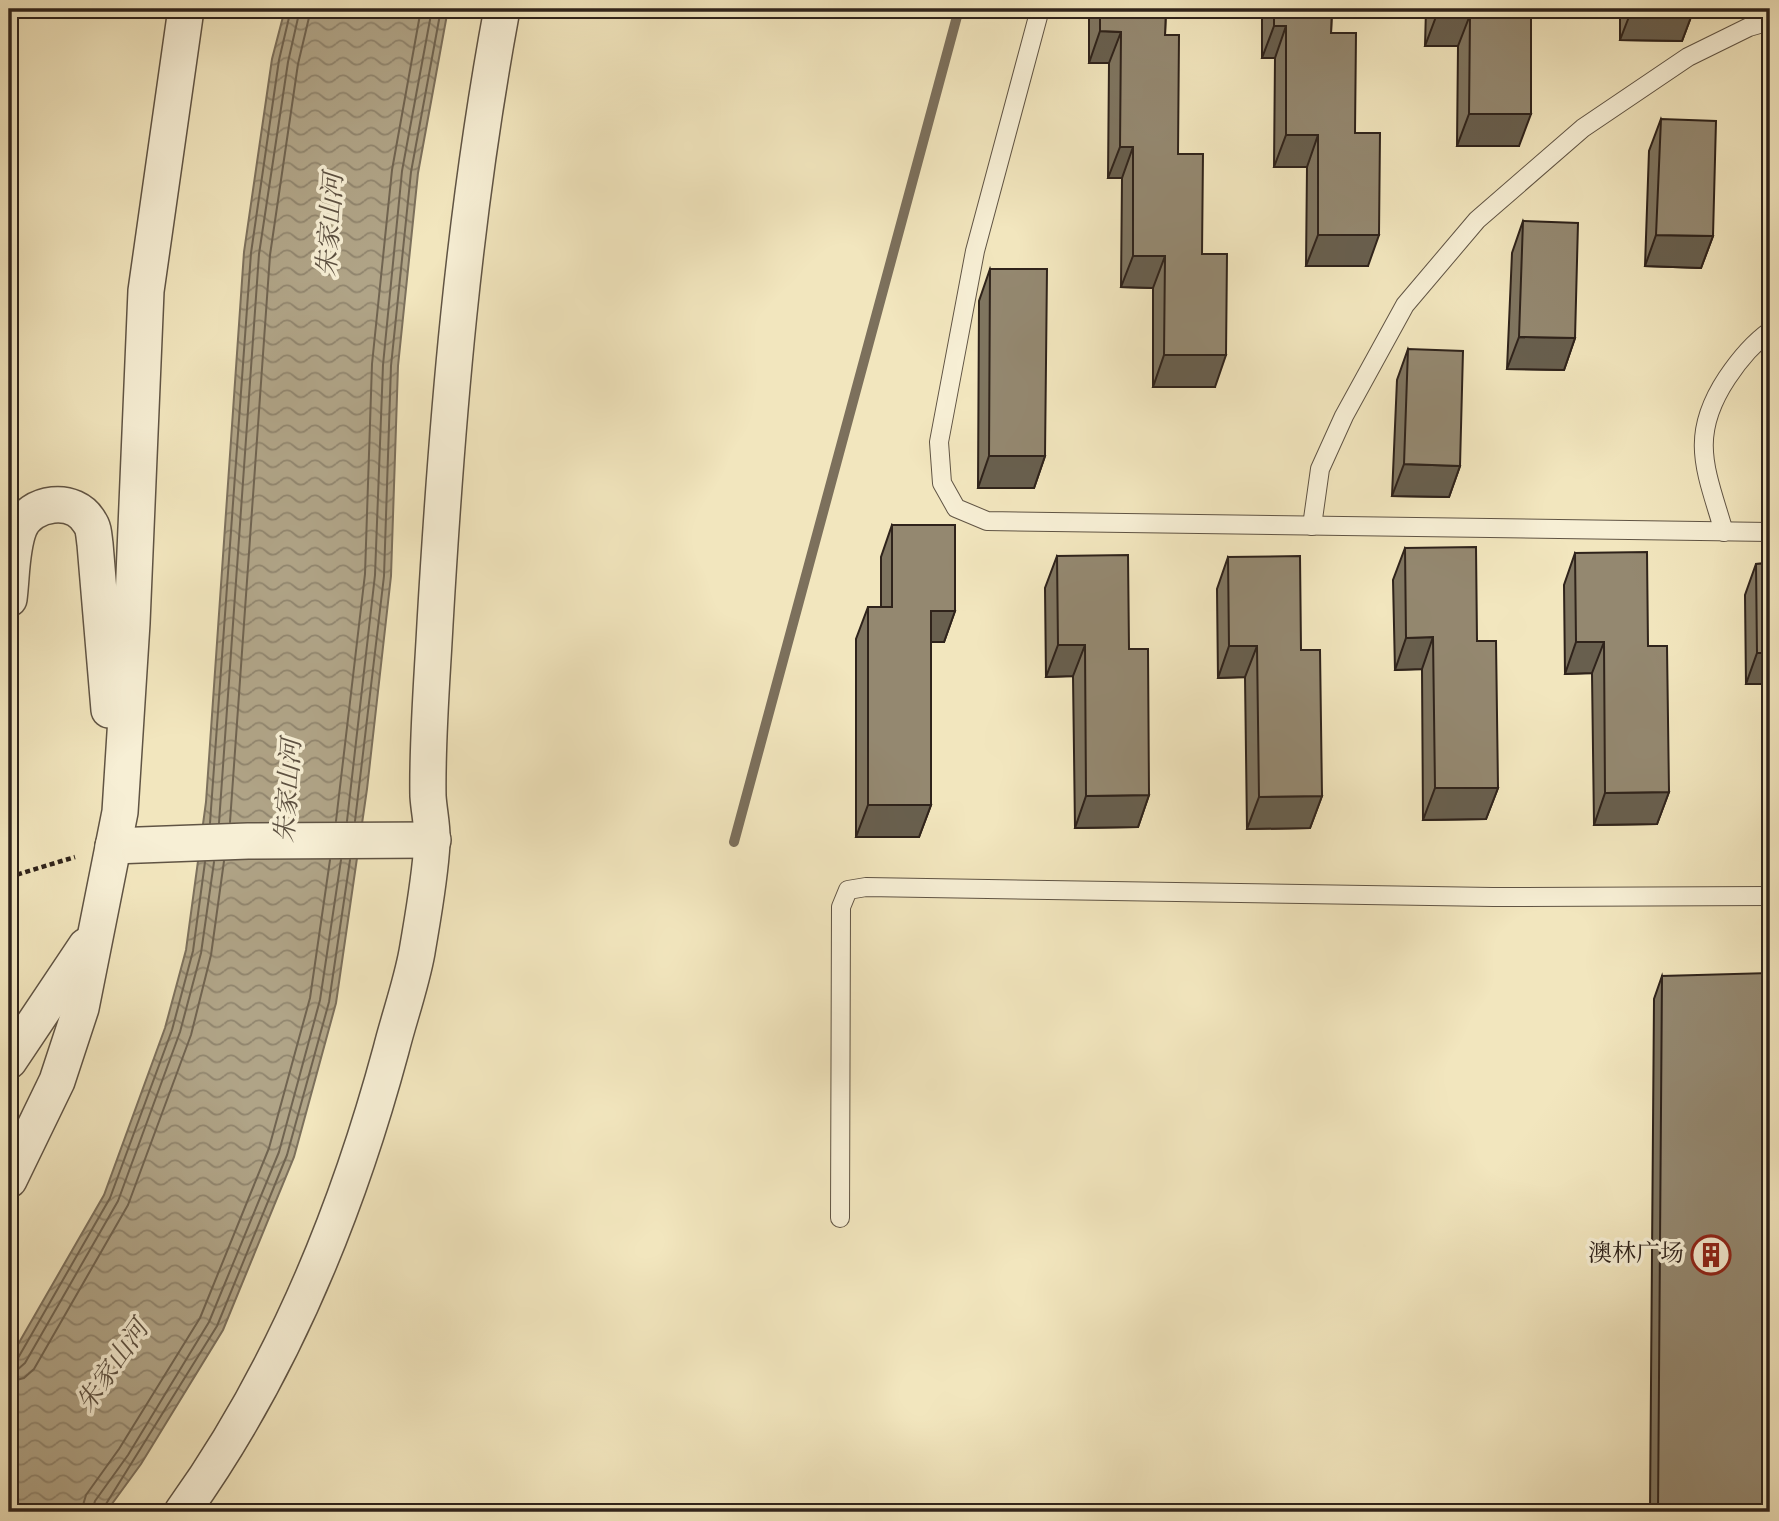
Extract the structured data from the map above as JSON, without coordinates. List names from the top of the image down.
{
  "water": ["朱家山河"],
  "places": {
    "building": ["澳林广场"]
  }
}
